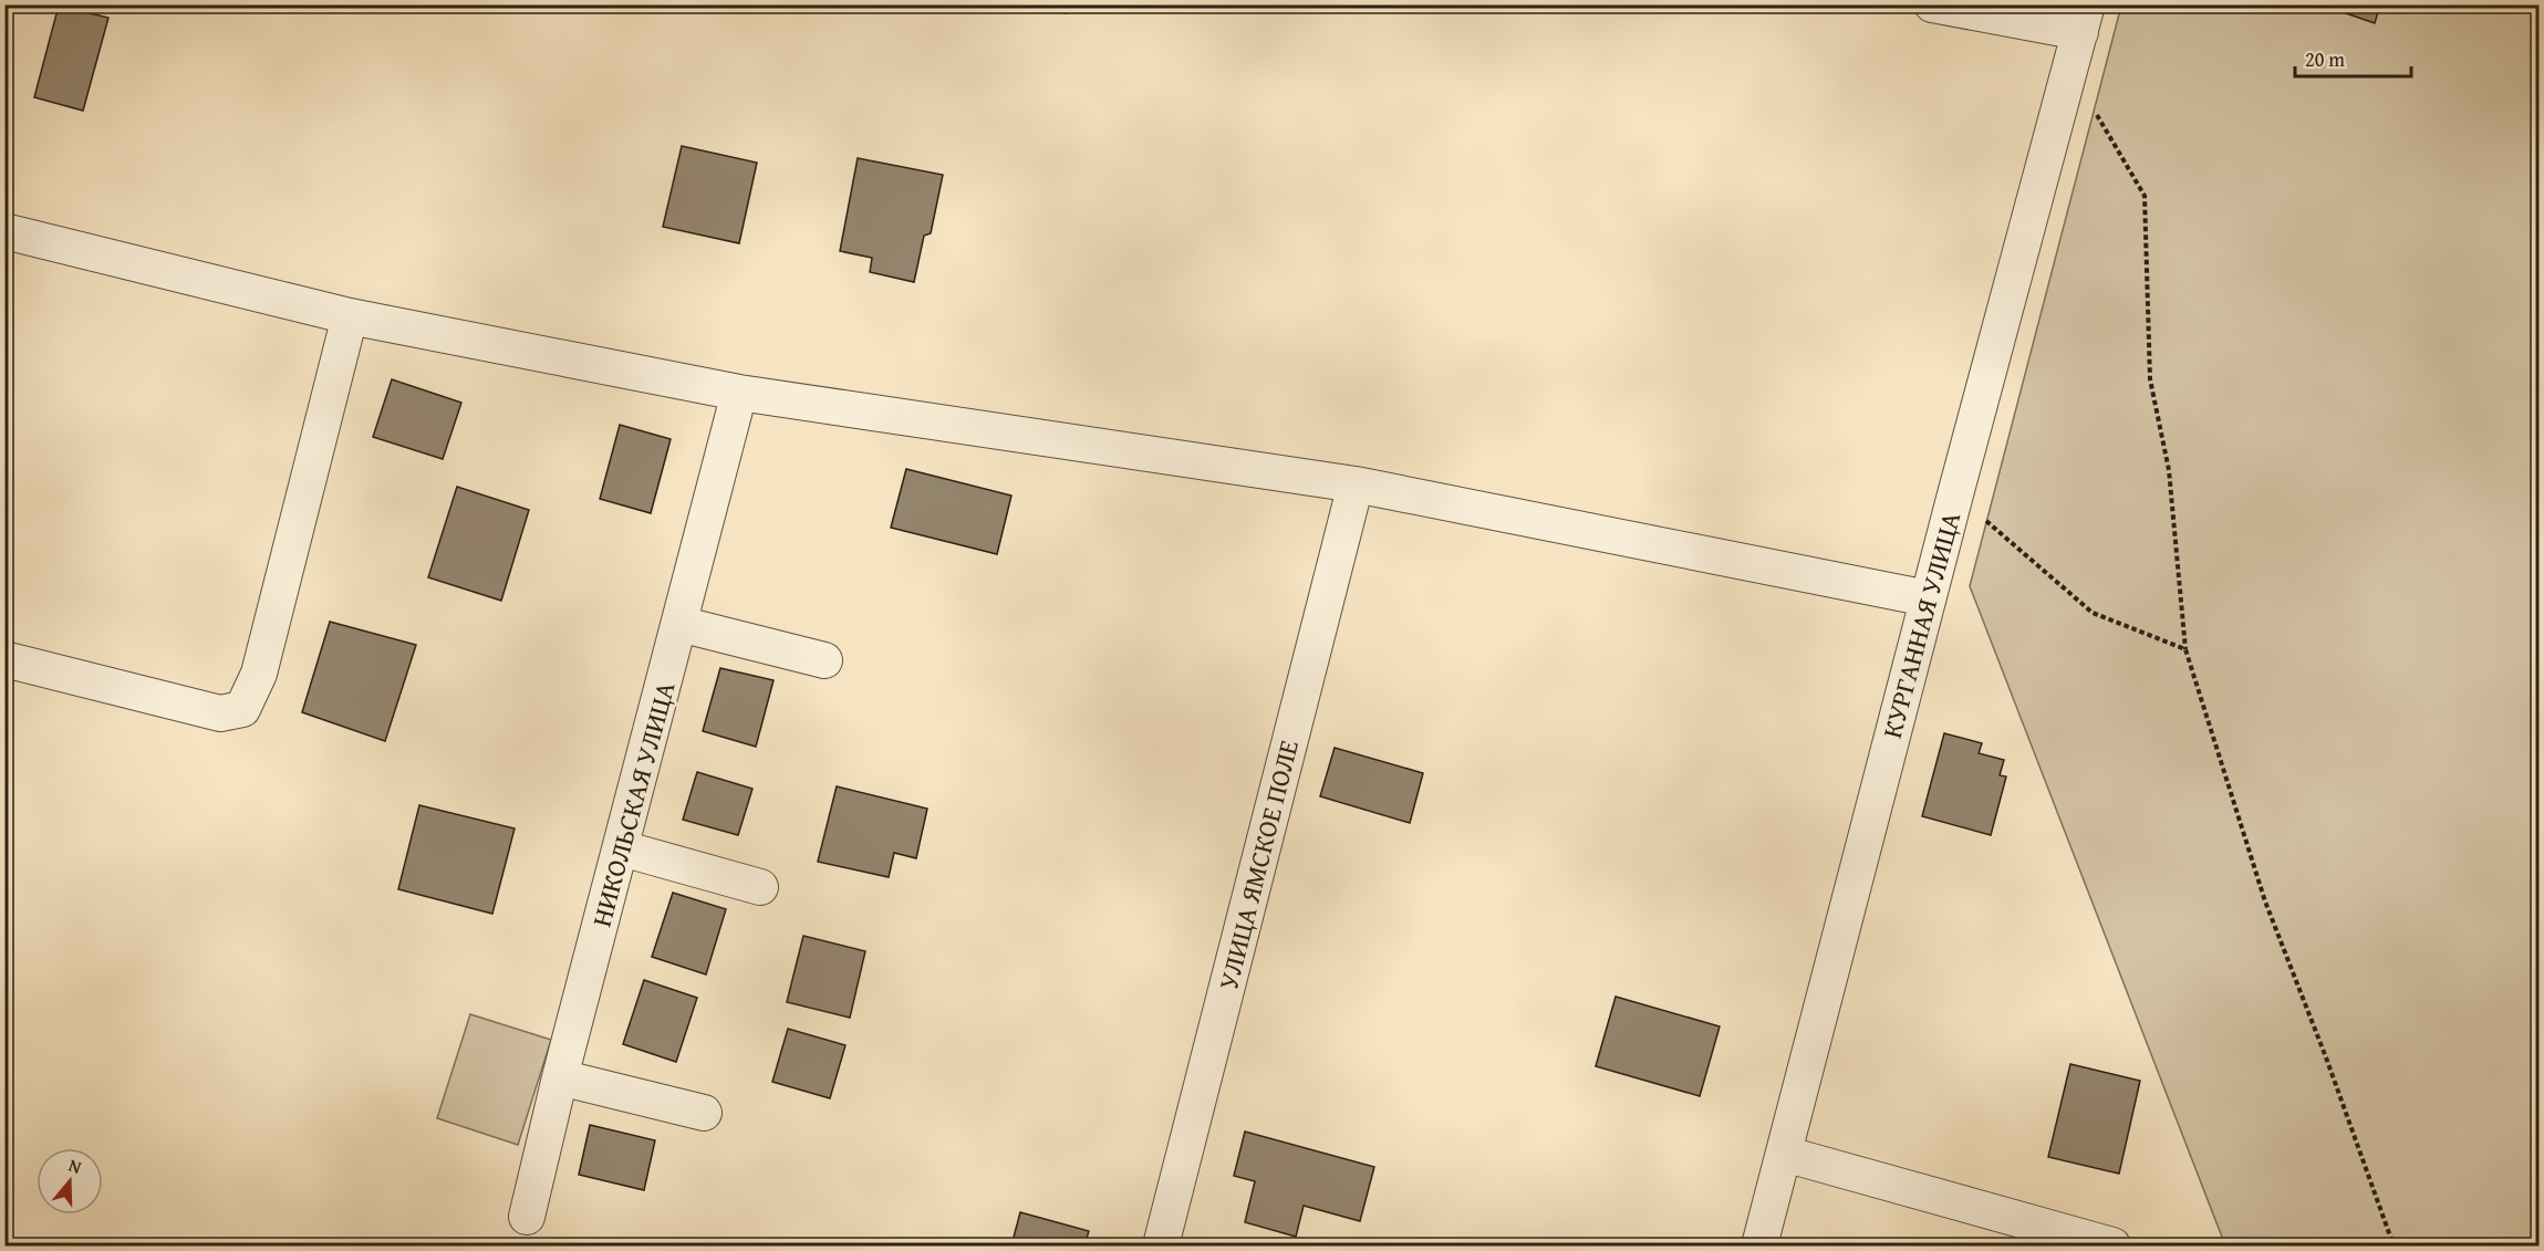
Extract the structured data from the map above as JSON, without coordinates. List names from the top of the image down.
{
  "streets": {
    "street": ["КУРГАННАЯ УЛИЦА", "НИКОЛЬСКАЯ УЛИЦА", "УЛИЦА ЯМСКОЕ ПОЛЕ"]
  },
  "scale_bar": "20 m",
  "north": "top"
}
